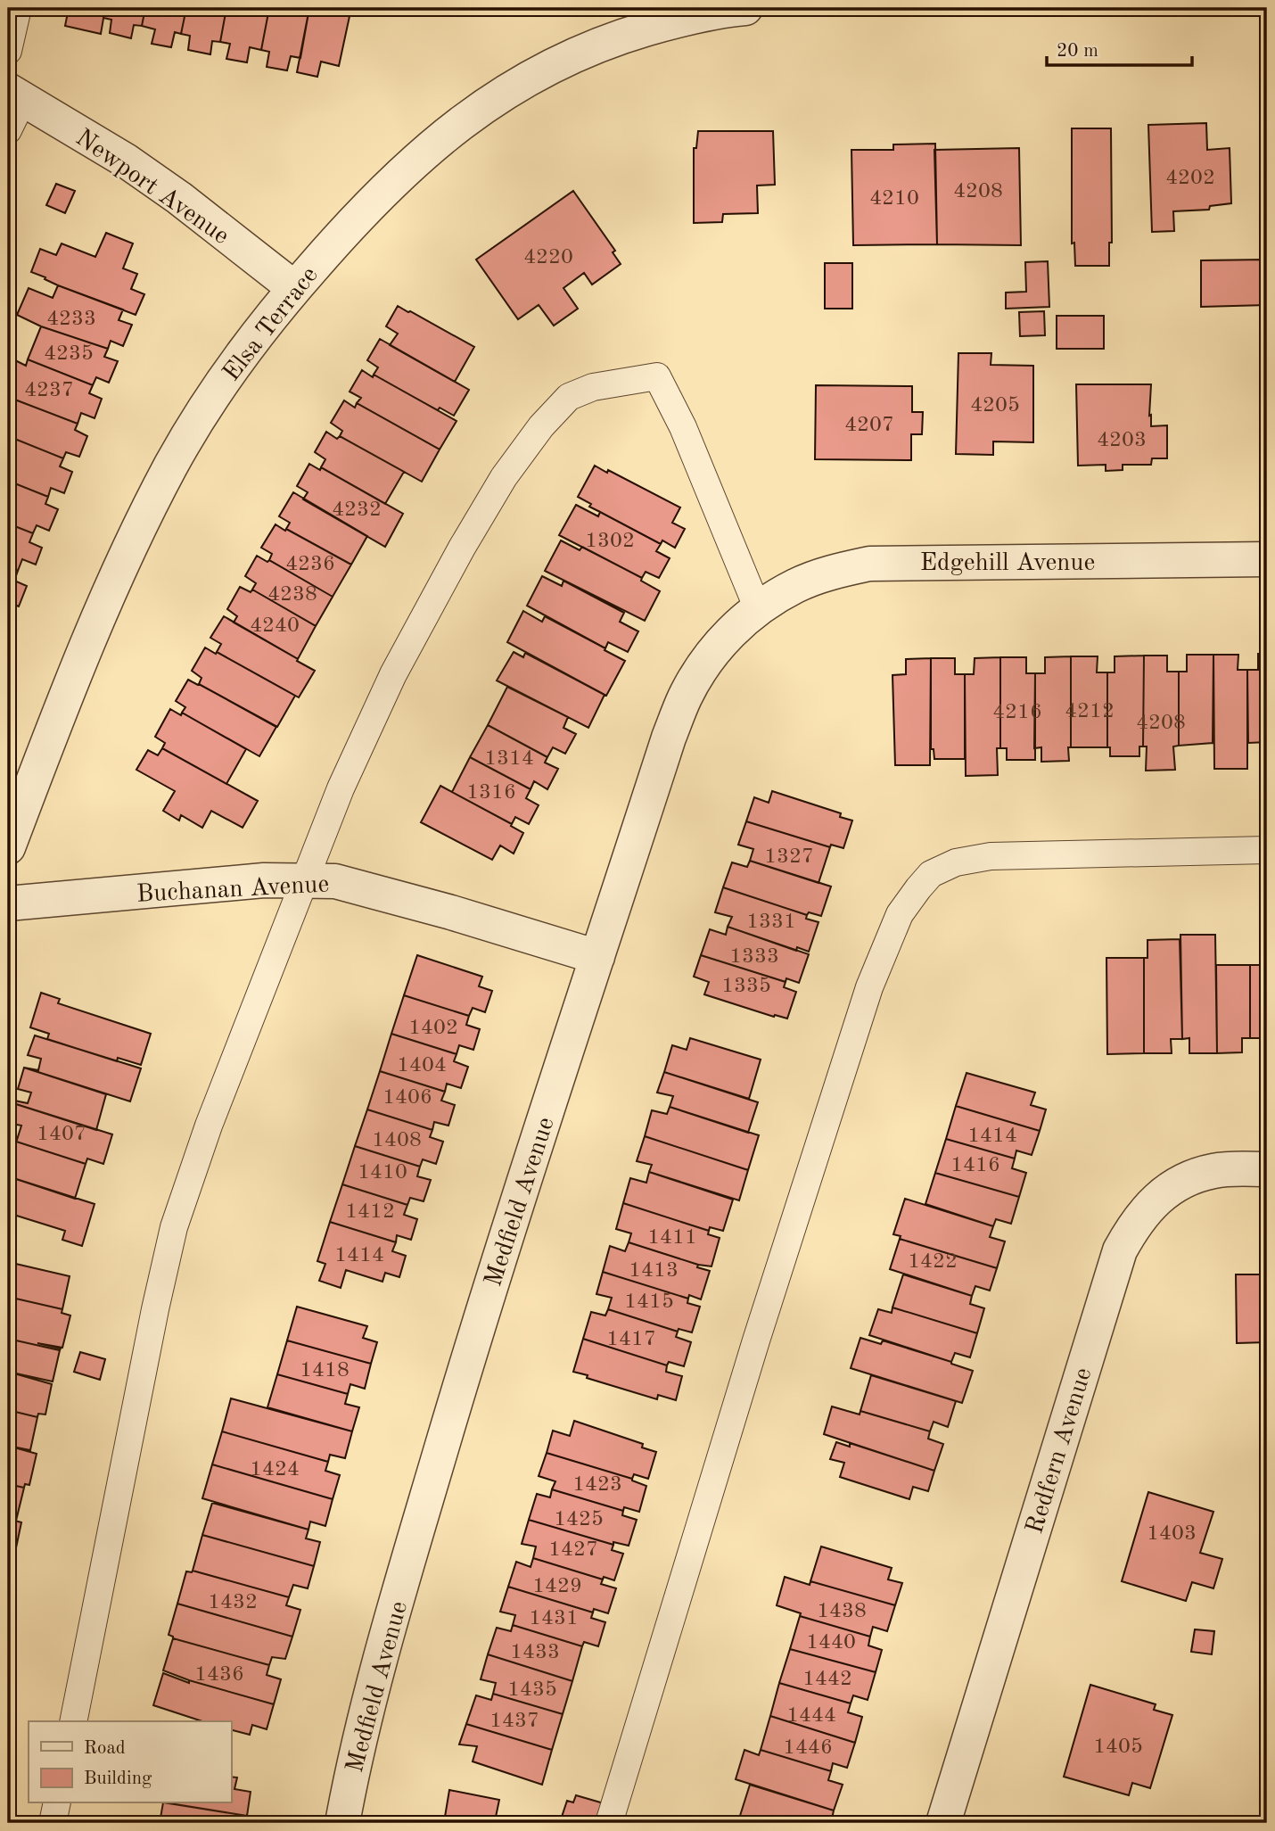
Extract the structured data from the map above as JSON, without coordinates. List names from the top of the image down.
{
  "streets": {
    "street": [
      "Newport Avenue",
      "Elsa Terrace",
      "Edgehill Avenue",
      "Buchanan Avenue",
      "Medfield Avenue",
      "Redfern Avenue"
    ]
  },
  "crossings": [
    ["Newport Avenue", "Elsa Terrace"],
    ["Edgehill Avenue", "Medfield Avenue"],
    ["Buchanan Avenue", "Medfield Avenue"]
  ],
  "house_numbers": [
    "4202",
    "4208",
    "4210",
    "4220",
    "4233",
    "4235",
    "4237",
    "4205",
    "4207",
    "4203",
    "4232",
    "1302",
    "4236",
    "4238",
    "4240",
    "4212",
    "4216",
    "4208",
    "1314",
    "1316",
    "1327",
    "1331",
    "1333",
    "1335",
    "1402",
    "1404",
    "1406",
    "1407",
    "1414",
    "1408",
    "1416",
    "1410",
    "1412",
    "1411",
    "1414",
    "1422",
    "1413",
    "1415",
    "1417",
    "1418",
    "1424",
    "1423",
    "1425",
    "1403",
    "1427",
    "1429",
    "1432",
    "1438",
    "1431",
    "1440",
    "1433",
    "1436",
    "1442",
    "1435",
    "1444",
    "1437",
    "1405",
    "1446"
  ],
  "legend": ["Road", "Building"],
  "scale_bar": "20 m"
}
